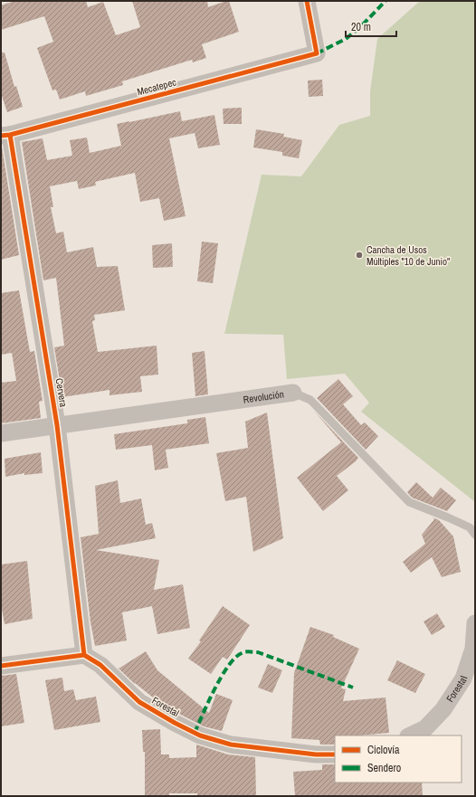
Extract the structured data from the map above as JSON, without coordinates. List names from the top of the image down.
{
  "streets": {
    "street": [
      "Mecatepec",
      "Cervera",
      "Revolución",
      "Forestal"
    ]
  },
  "crossings": [
    ["Mecatepec", "Cervera"],
    ["Cervera", "Revolución"],
    ["Cervera", "Forestal"]
  ],
  "places": ["Cancha de Usos Múltiples \"10 de Junio\""],
  "legend": ["Ciclovía", "Sendero"],
  "scale_bar": "20 m"
}
